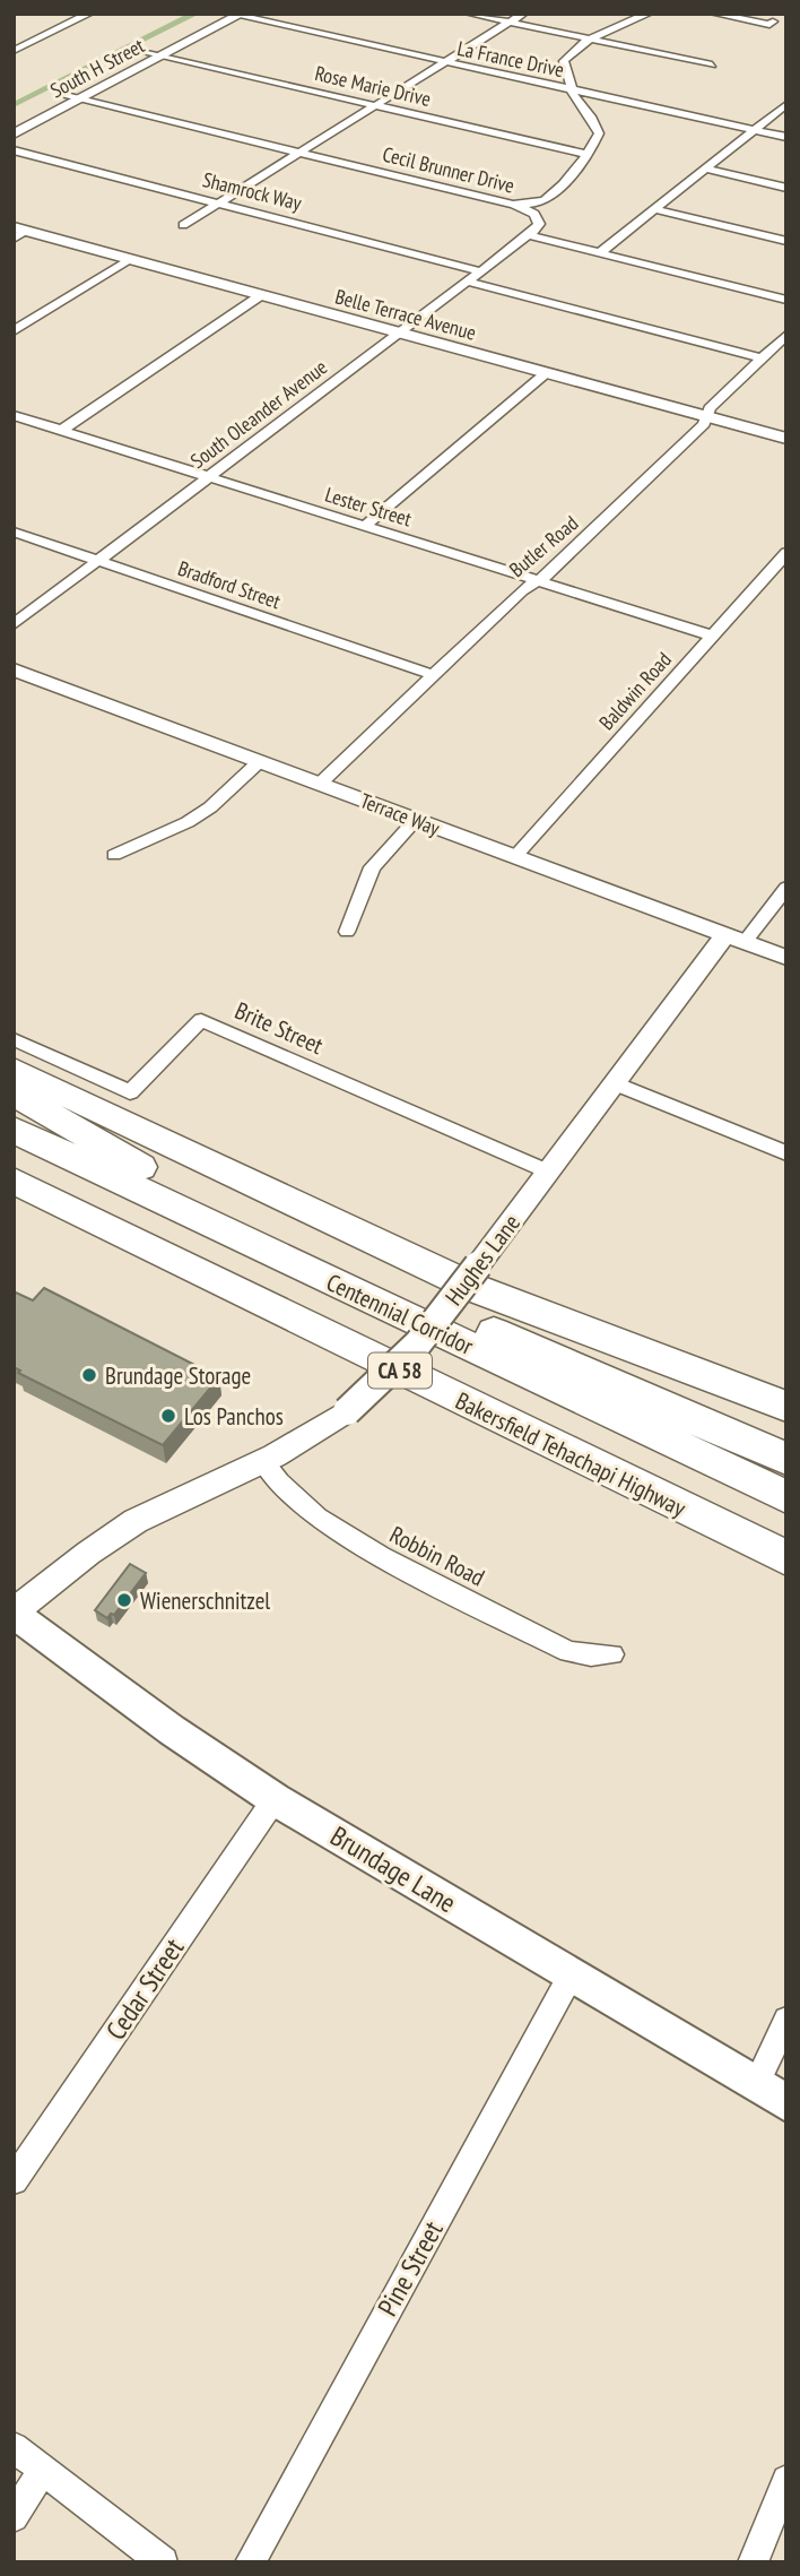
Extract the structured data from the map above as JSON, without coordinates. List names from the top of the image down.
{
  "streets": {
    "highway": ["Centennial Corridor", "CA 58", "Bakersfield Tehachapi Highway"],
    "main road": ["Brundage Lane"],
    "street": [
      "La France Drive",
      "South H Street",
      "Rose Marie Drive",
      "Cecil Brunner Drive",
      "Shamrock Way",
      "Belle Terrace Avenue",
      "South Oleander Avenue",
      "Lester Street",
      "Butler Road",
      "Bradford Street",
      "Baldwin Road",
      "Terrace Way",
      "Brite Street",
      "Hughes Lane",
      "Robbin Road",
      "Cedar Street",
      "Pine Street"
    ]
  },
  "crossings": [
    ["La France Drive", "South H Street"],
    ["South H Street", "Rose Marie Drive"],
    ["South H Street", "Cecil Brunner Drive"],
    ["Cecil Brunner Drive", "South Oleander Avenue"],
    ["Shamrock Way", "South Oleander Avenue"],
    ["Belle Terrace Avenue", "South Oleander Avenue"],
    ["Belle Terrace Avenue", "Butler Road"],
    ["South Oleander Avenue", "Lester Street"],
    ["South Oleander Avenue", "Bradford Street"],
    ["Lester Street", "Butler Road"],
    ["Lester Street", "Baldwin Road"],
    ["Butler Road", "Bradford Street"],
    ["Butler Road", "Terrace Way"],
    ["Baldwin Road", "Terrace Way"],
    ["Terrace Way", "Hughes Lane"],
    ["Brite Street", "Hughes Lane"],
    ["Hughes Lane", "Robbin Road"],
    ["Hughes Lane", "Brundage Lane"],
    ["Brundage Lane", "Cedar Street"],
    ["Brundage Lane", "Pine Street"]
  ],
  "places": ["Brundage Storage", "Los Panchos", "Wienerschnitzel"]
}
